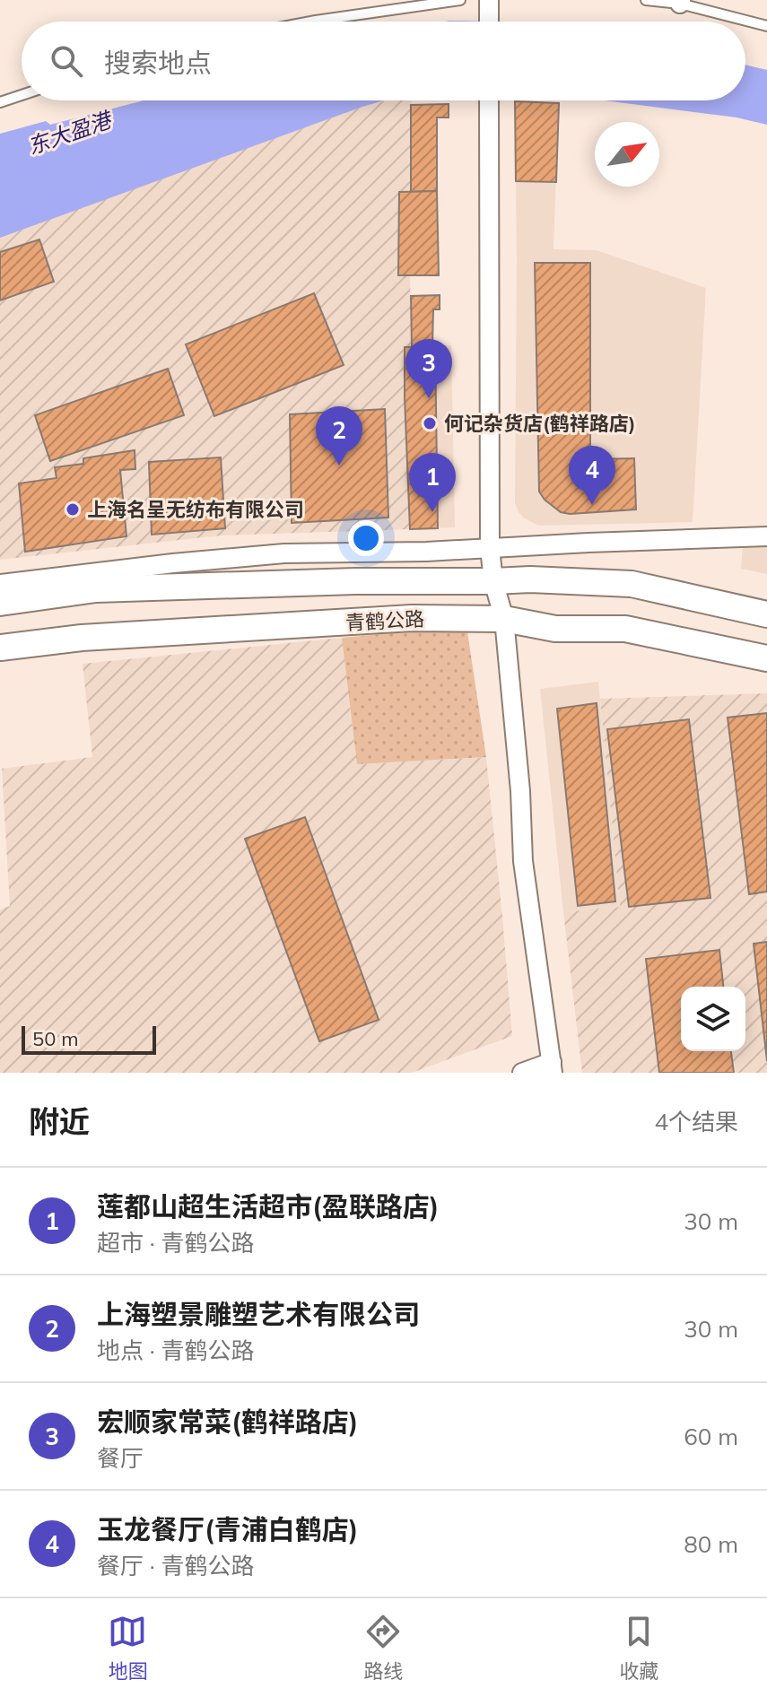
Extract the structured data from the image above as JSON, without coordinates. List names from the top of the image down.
{
  "streets": {
    "main road": ["青鹤公路"]
  },
  "water": ["东大盈港"],
  "places": ["何记杂货店(鹤祥路店)", "上海名呈无纺布有限公司"],
  "scale_bar": "50 m",
  "north": "top right",
  "page": {
    "search": "搜索地点",
    "pins": [
      "3",
      "2",
      "4",
      "1"
    ],
    "scale": "50 m",
    "heading": ["附近", "4个结果"],
    "list": [
      {
        "mark": "1",
        "name": "莲都山超生活超市(盈联路店)",
        "note": "超市 · 青鹤公路",
        "value": "30 m"
      },
      {
        "mark": "2",
        "name": "上海塑景雕塑艺术有限公司",
        "note": "地点 · 青鹤公路",
        "value": "30 m"
      },
      {
        "mark": "3",
        "name": "宏顺家常菜(鹤祥路店)",
        "note": "餐厅",
        "value": "60 m"
      },
      {
        "mark": "4",
        "name": "玉龙餐厅(青浦白鹤店)",
        "note": "餐厅 · 青鹤公路",
        "value": "80 m"
      }
    ],
    "nav": ["地图", "路线", "收藏"]
  }
}
